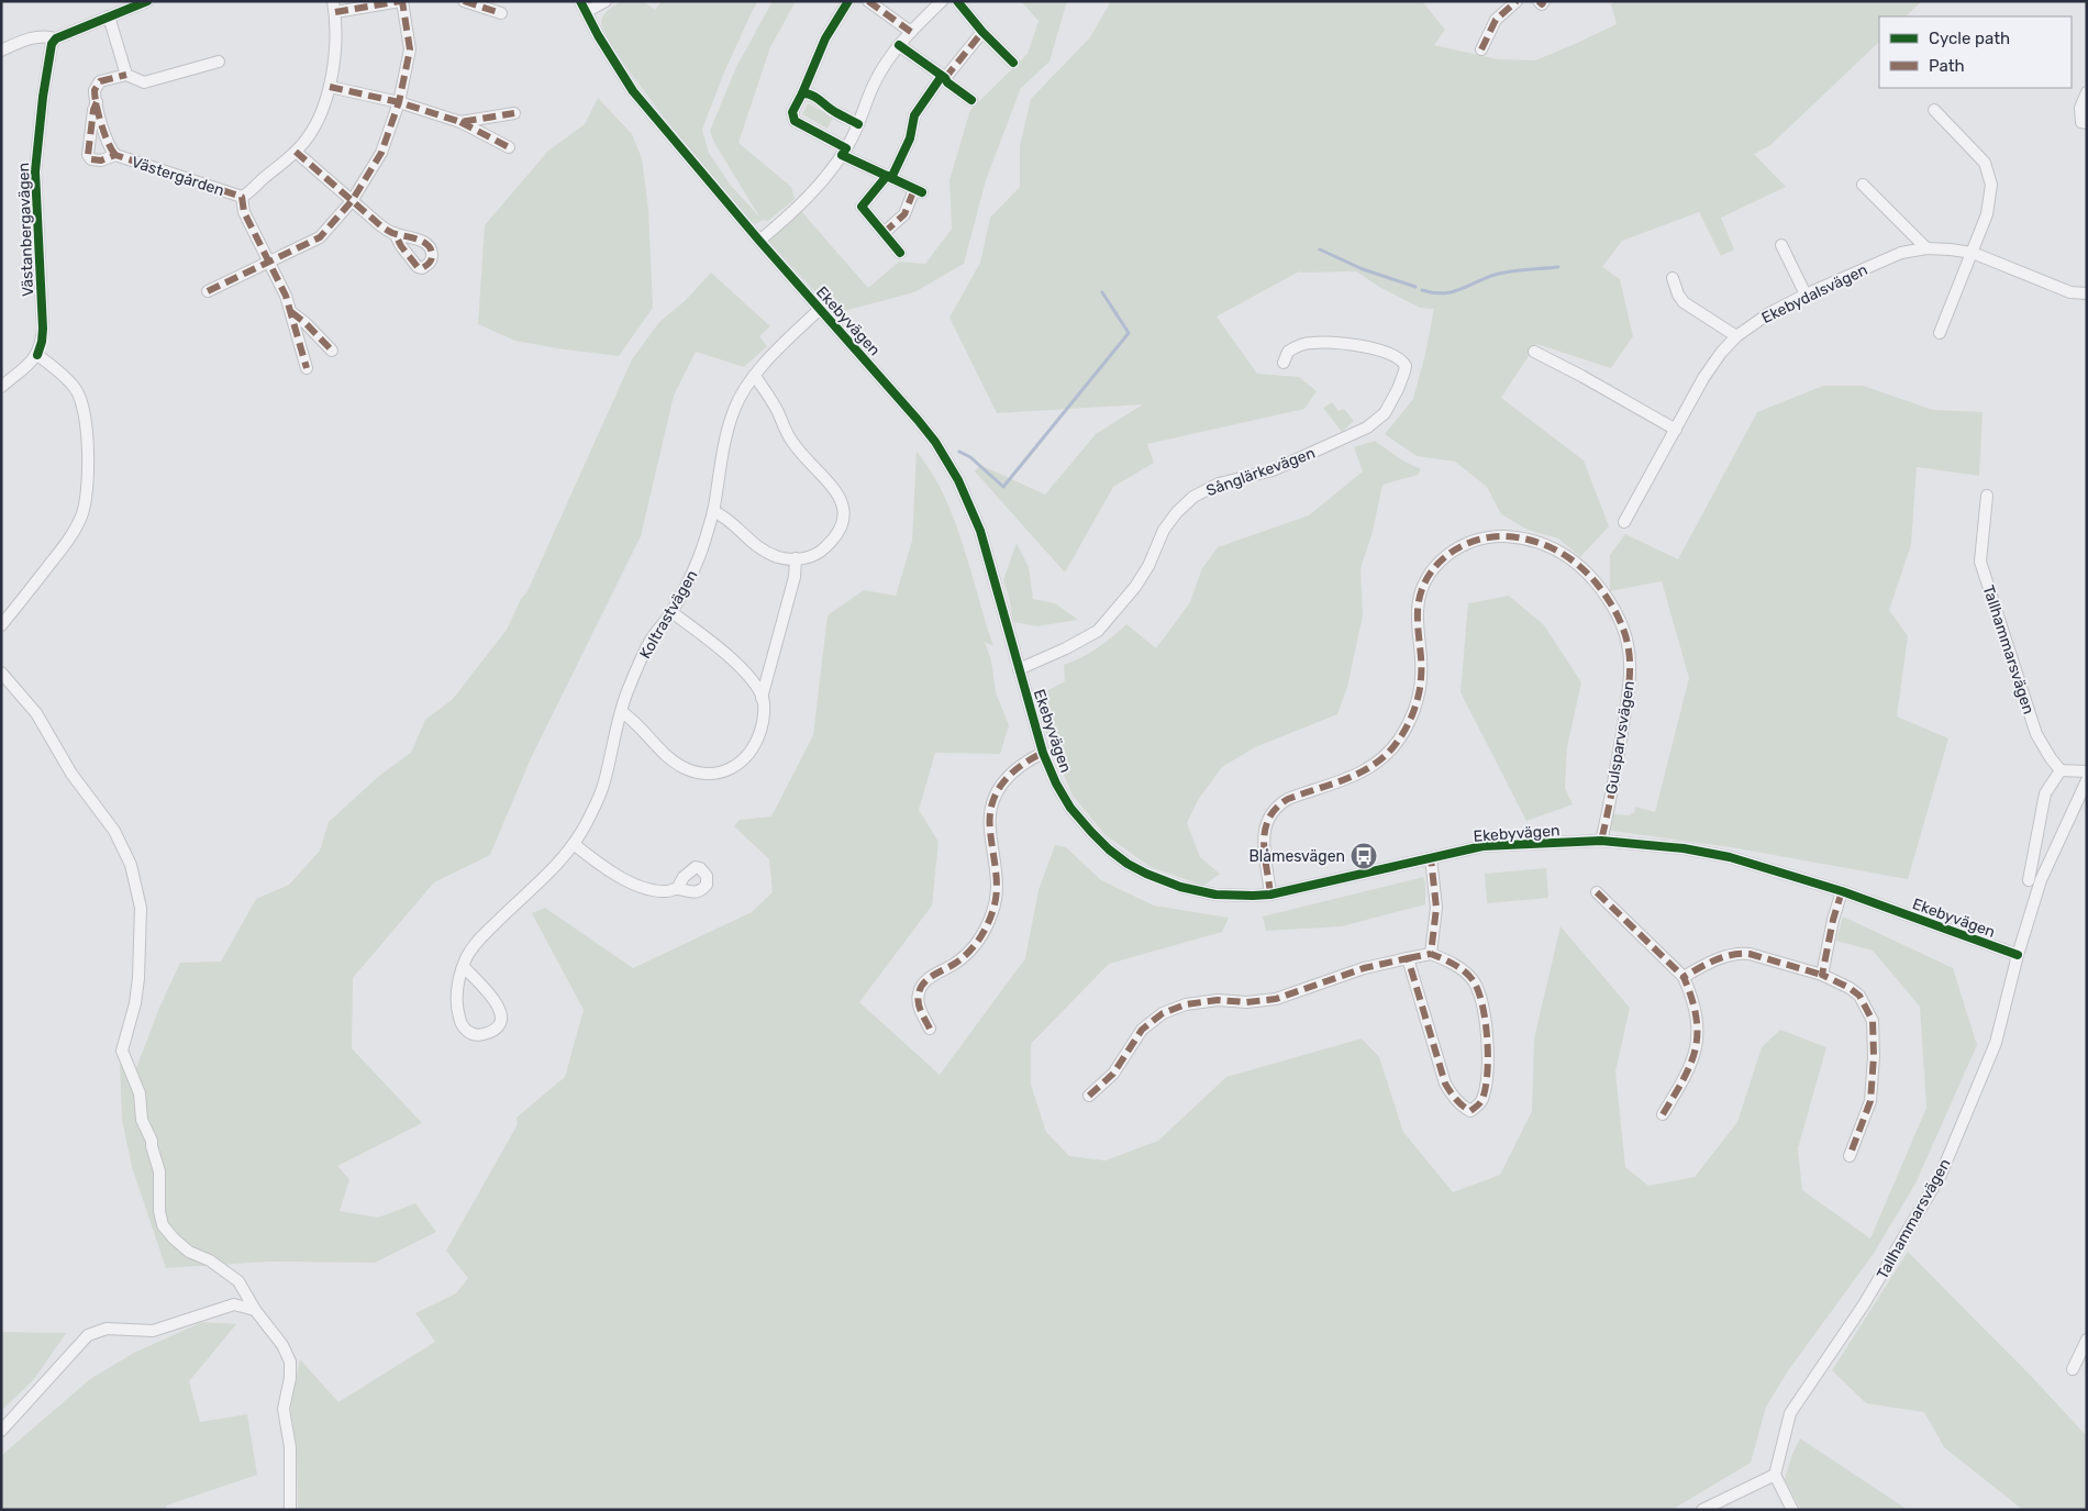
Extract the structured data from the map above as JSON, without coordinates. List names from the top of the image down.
{
  "streets": {
    "street": [
      "Västergården",
      "Västanbergavägen",
      "Ekebydalsvägen",
      "Ekebyvägen",
      "Sånglärkevägen",
      "Koltrastvägen",
      "Tallhammarsvägen",
      "Gulsparvsvägen"
    ]
  },
  "crossings": [
    ["Ekebyvägen", "Sånglärkevägen"],
    ["Ekebyvägen", "Koltrastvägen"],
    ["Ekebyvägen", "Tallhammarsvägen"],
    ["Ekebyvägen", "Gulsparvsvägen"]
  ],
  "places": {
    "bus stop": ["Blåmesvägen"]
  },
  "legend": ["Cycle path", "Path"]
}
